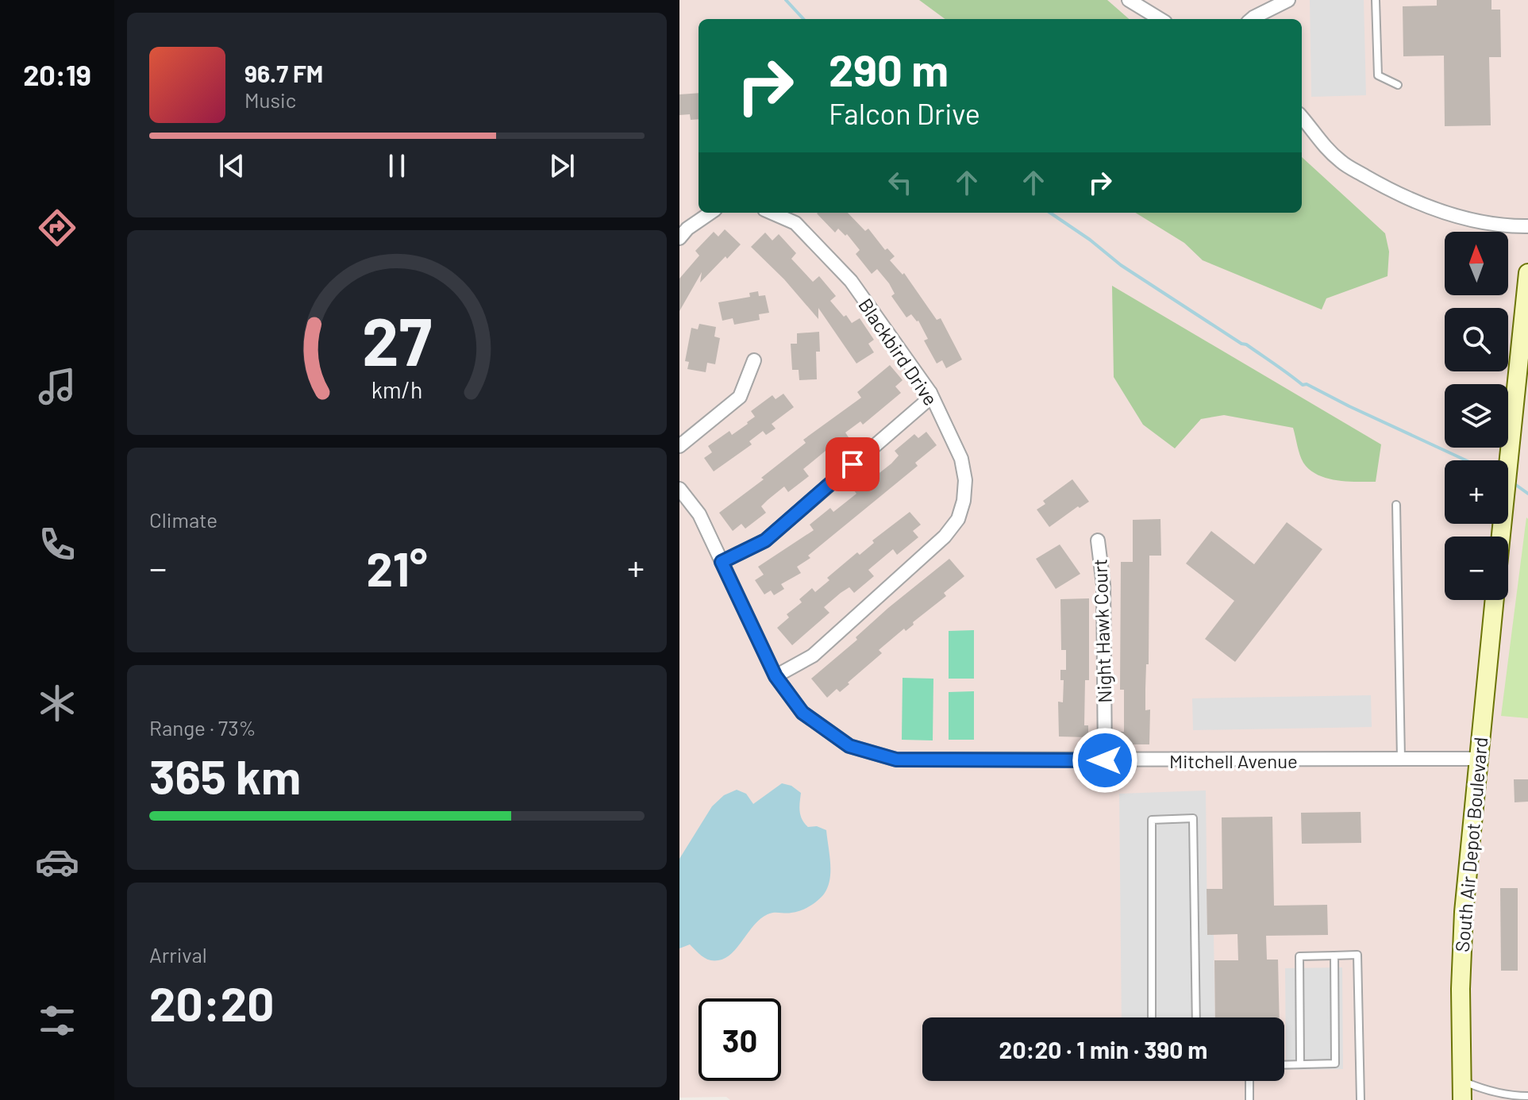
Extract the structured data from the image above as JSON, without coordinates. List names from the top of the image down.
{
  "streets": {
    "street": [
      "Blackbird Drive",
      "Night Hawk Court",
      "Mitchell Avenue",
      "South Air Depot Boulevard"
    ]
  },
  "crossings": [
    ["Blackbird Drive", "Mitchell Avenue"],
    ["Night Hawk Court", "Mitchell Avenue"],
    ["Mitchell Avenue", "South Air Depot Boulevard"]
  ],
  "north": "top",
  "page": {
    "tabs": "20:19",
    "turn": ["290 m", "Falcon Drive"],
    "song": ["96.7 FM", "Music"],
    "map_buttons": ["+", "−"],
    "tile": [
      "Climate",
      ["Range · 73%", "365 km"],
      ["Arrival", "20:20"]
    ],
    "heat": ["−", "21°", "+"],
    "limit": "30",
    "trip": "20:20 · 1 min · 390 m",
    "gauge": ["27", "km/h"]
  }
}
